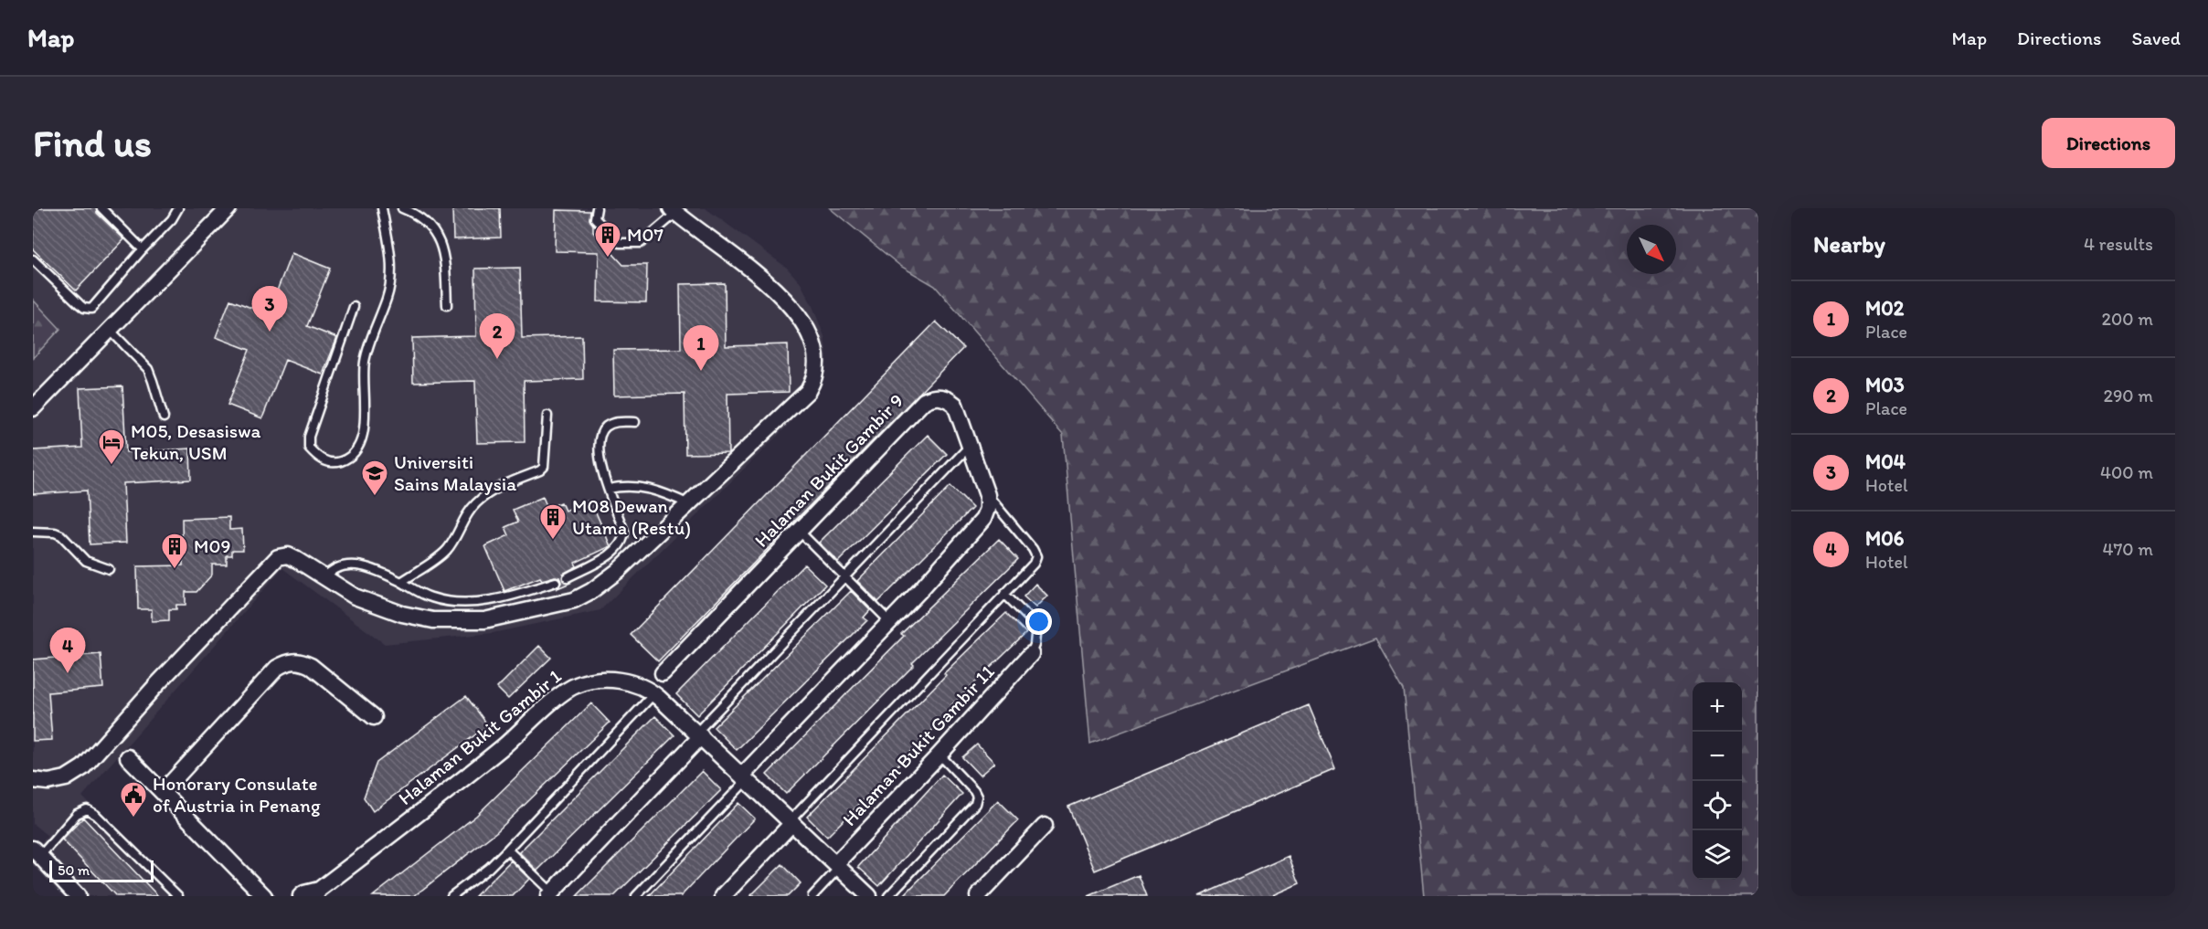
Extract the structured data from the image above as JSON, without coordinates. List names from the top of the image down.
{
  "streets": {
    "street": ["Halaman Bukit Gambir 9", "Halaman Bukit Gambir 1", "Halaman Bukit Gambir 11"]
  },
  "crossings": [
    ["Halaman Bukit Gambir 1", "Halaman Bukit Gambir 11"]
  ],
  "places": {
    "building": ["M07", "M08 Dewan Utama (Restu)", "M09"],
    "hotel": ["M05, Desasiswa Tekun, USM"],
    "school or university": ["Universiti Sains Malaysia"],
    "public building": ["Honorary Consulate of Austria in Penang"]
  },
  "scale_bar": "50 m",
  "north": "bottom right",
  "page": {
    "header": "Map",
    "nav": ["Map", "Directions", "Saved"],
    "buttons": "Directions",
    "title": "Find us",
    "heading": ["Nearby", "4 results"],
    "list": [
      {
        "mark": "1",
        "name": "M02",
        "note": "Place",
        "value": "200 m"
      },
      {
        "mark": "2",
        "name": "M03",
        "note": "Place",
        "value": "290 m"
      },
      {
        "mark": "3",
        "name": "M04",
        "note": "Hotel",
        "value": "400 m"
      },
      {
        "mark": "4",
        "name": "M06",
        "note": "Hotel",
        "value": "470 m"
      }
    ],
    "pins": [
      "3",
      "2",
      "1",
      "4"
    ],
    "map_buttons": ["+", "−"],
    "scale": "50 m"
  }
}
